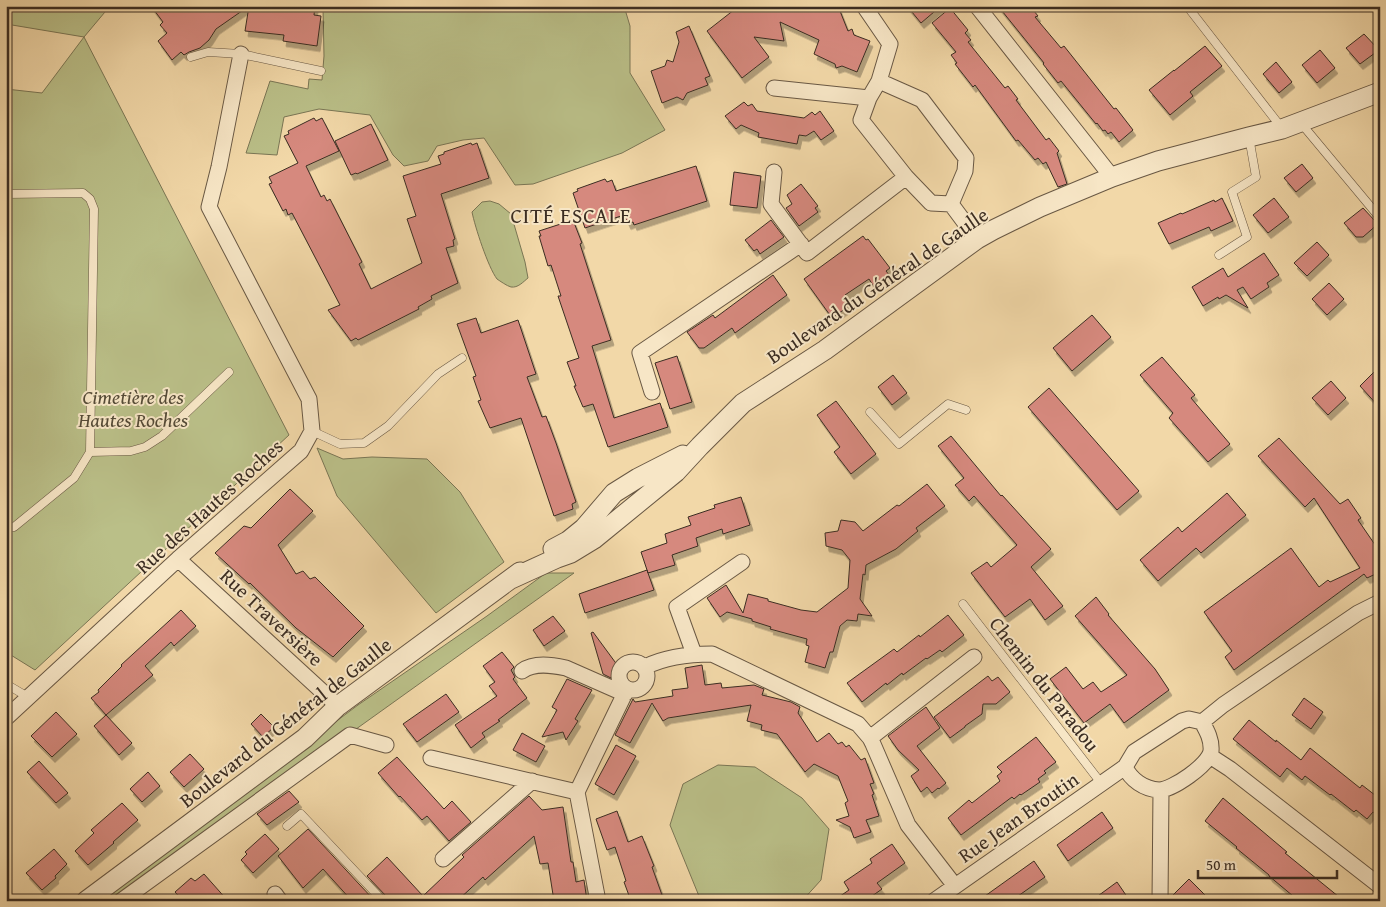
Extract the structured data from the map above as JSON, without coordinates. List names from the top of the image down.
{
  "streets": {
    "street": [
      "Boulevard du Général de Gaulle",
      "Rue des Hautes Roches",
      "Rue Traversière",
      "Rue Jean Broutin"
    ],
    "lane": ["Chemin du Paradou"]
  },
  "crossings": [
    ["Boulevard du Général de Gaulle", "Rue Traversière"],
    ["Rue des Hautes Roches", "Rue Traversière"],
    ["Chemin du Paradou", "Rue Jean Broutin"]
  ],
  "districts": ["CITÉ ESCALE"],
  "parks": ["Cimetière des Hautes Roches"],
  "scale_bar": "50 m"
}
